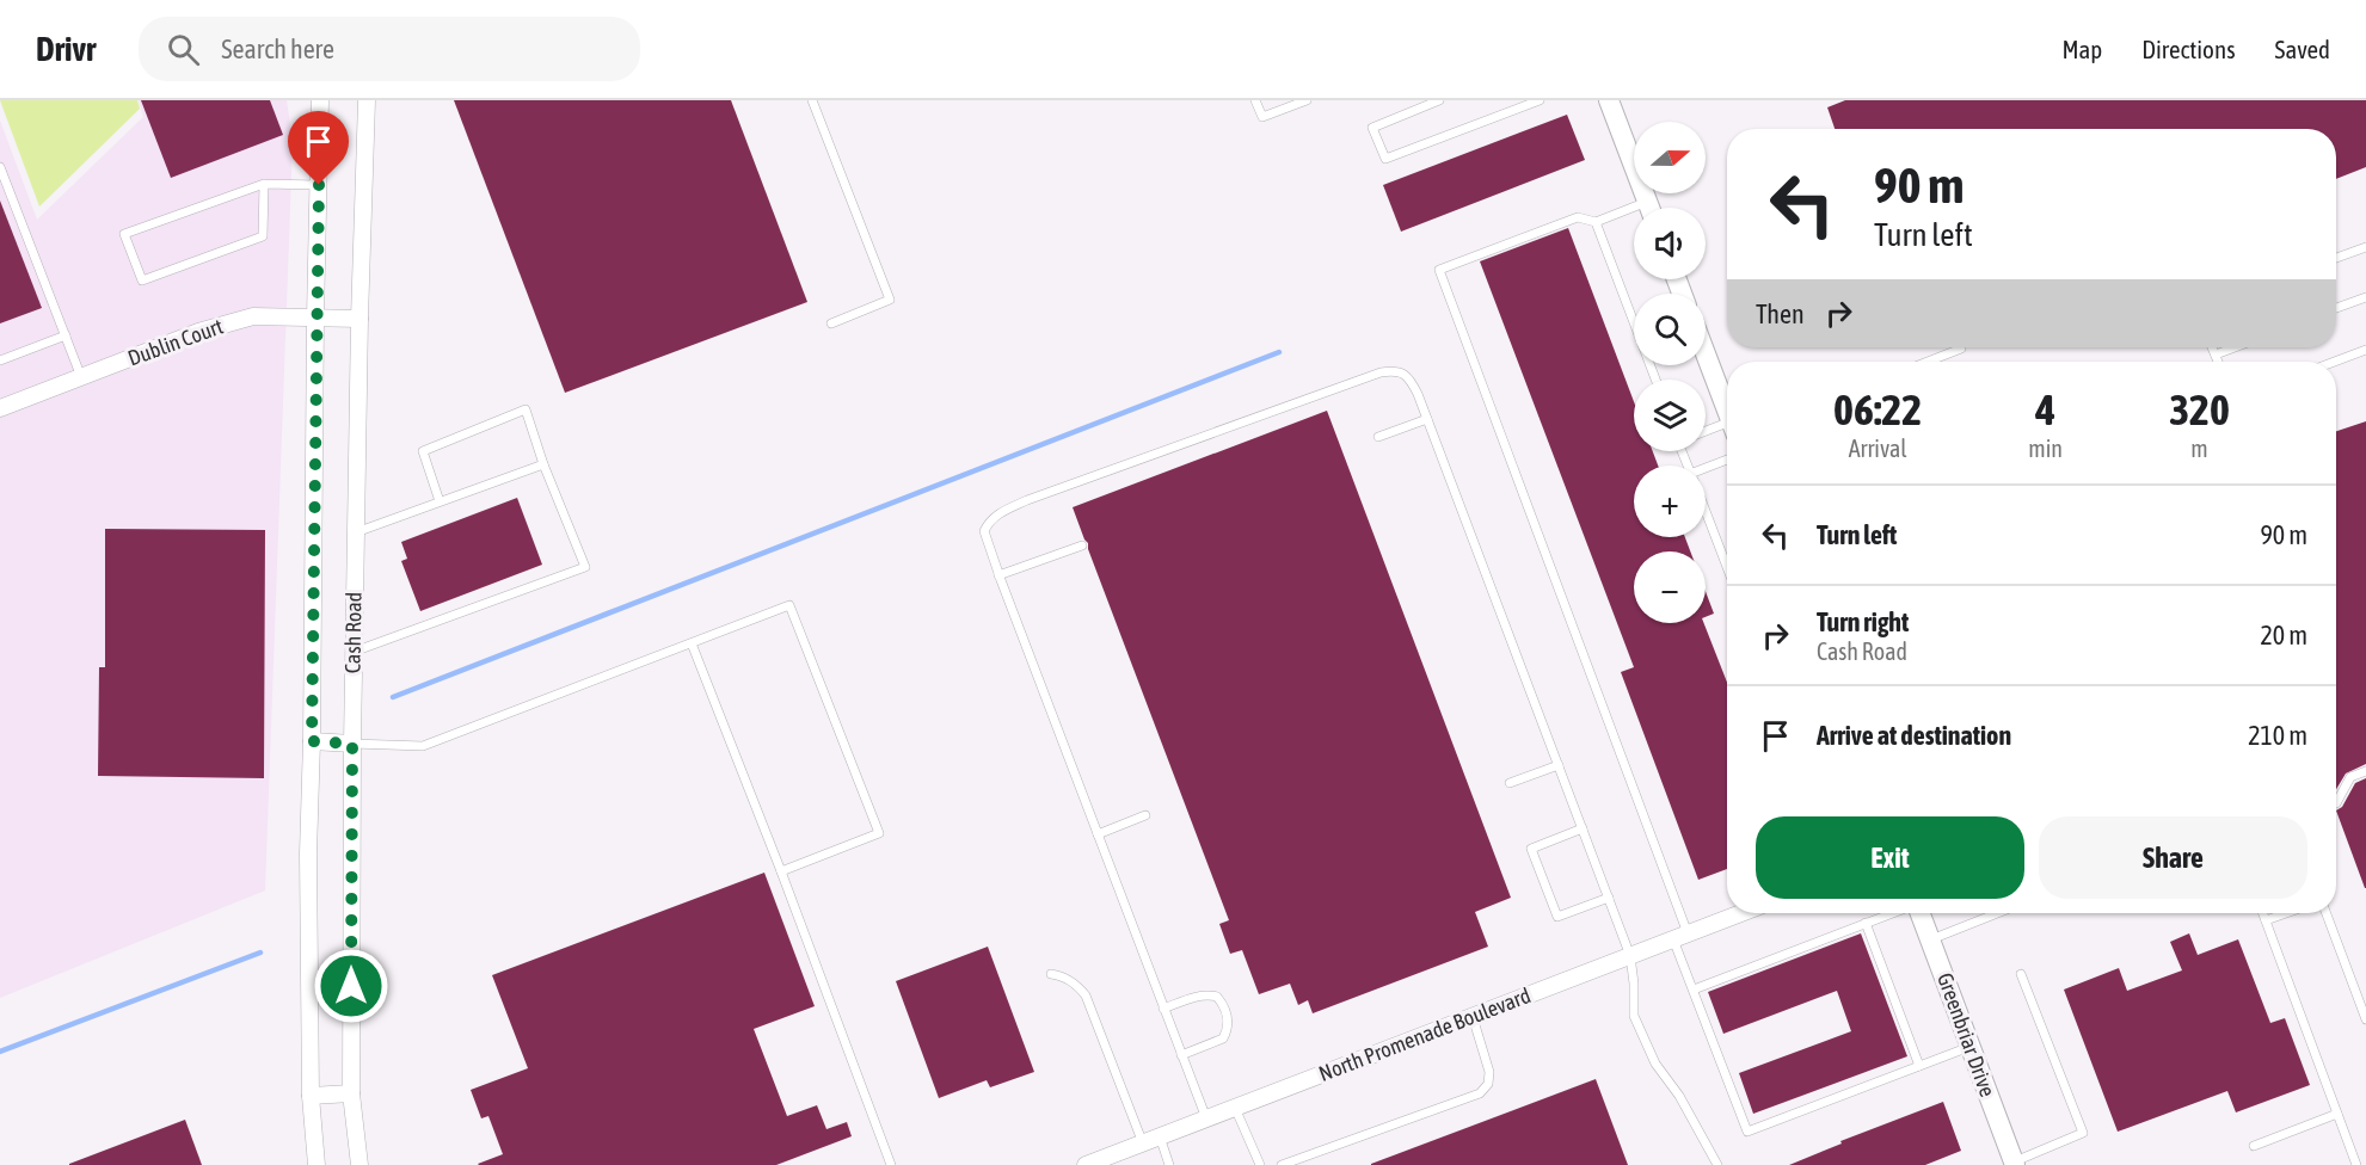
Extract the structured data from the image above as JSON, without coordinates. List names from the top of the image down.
{
  "streets": {
    "street": [
      "Dublin Court",
      "Cash Road",
      "North Promenade Boulevard",
      "Greenbriar Drive"
    ]
  },
  "crossings": [
    ["Dublin Court", "Cash Road"]
  ],
  "north": "right",
  "page": {
    "header": "Drivr",
    "search": "Search here",
    "nav": ["Map", "Directions", "Saved"],
    "map_buttons": ["+", "−"],
    "turn": ["90 m", "Turn left"],
    "then": "Then",
    "eta": [
      "06:22",
      "Arrival",
      "4",
      "min",
      "320",
      "m"
    ],
    "list": [
      {
        "name": "Turn left",
        "value": "90 m"
      },
      {
        "name": "Turn right",
        "note": "Cash Road",
        "value": "20 m"
      },
      {
        "name": "Arrive at destination",
        "value": "210 m"
      }
    ],
    "buttons": ["Exit", "Share"]
  }
}
